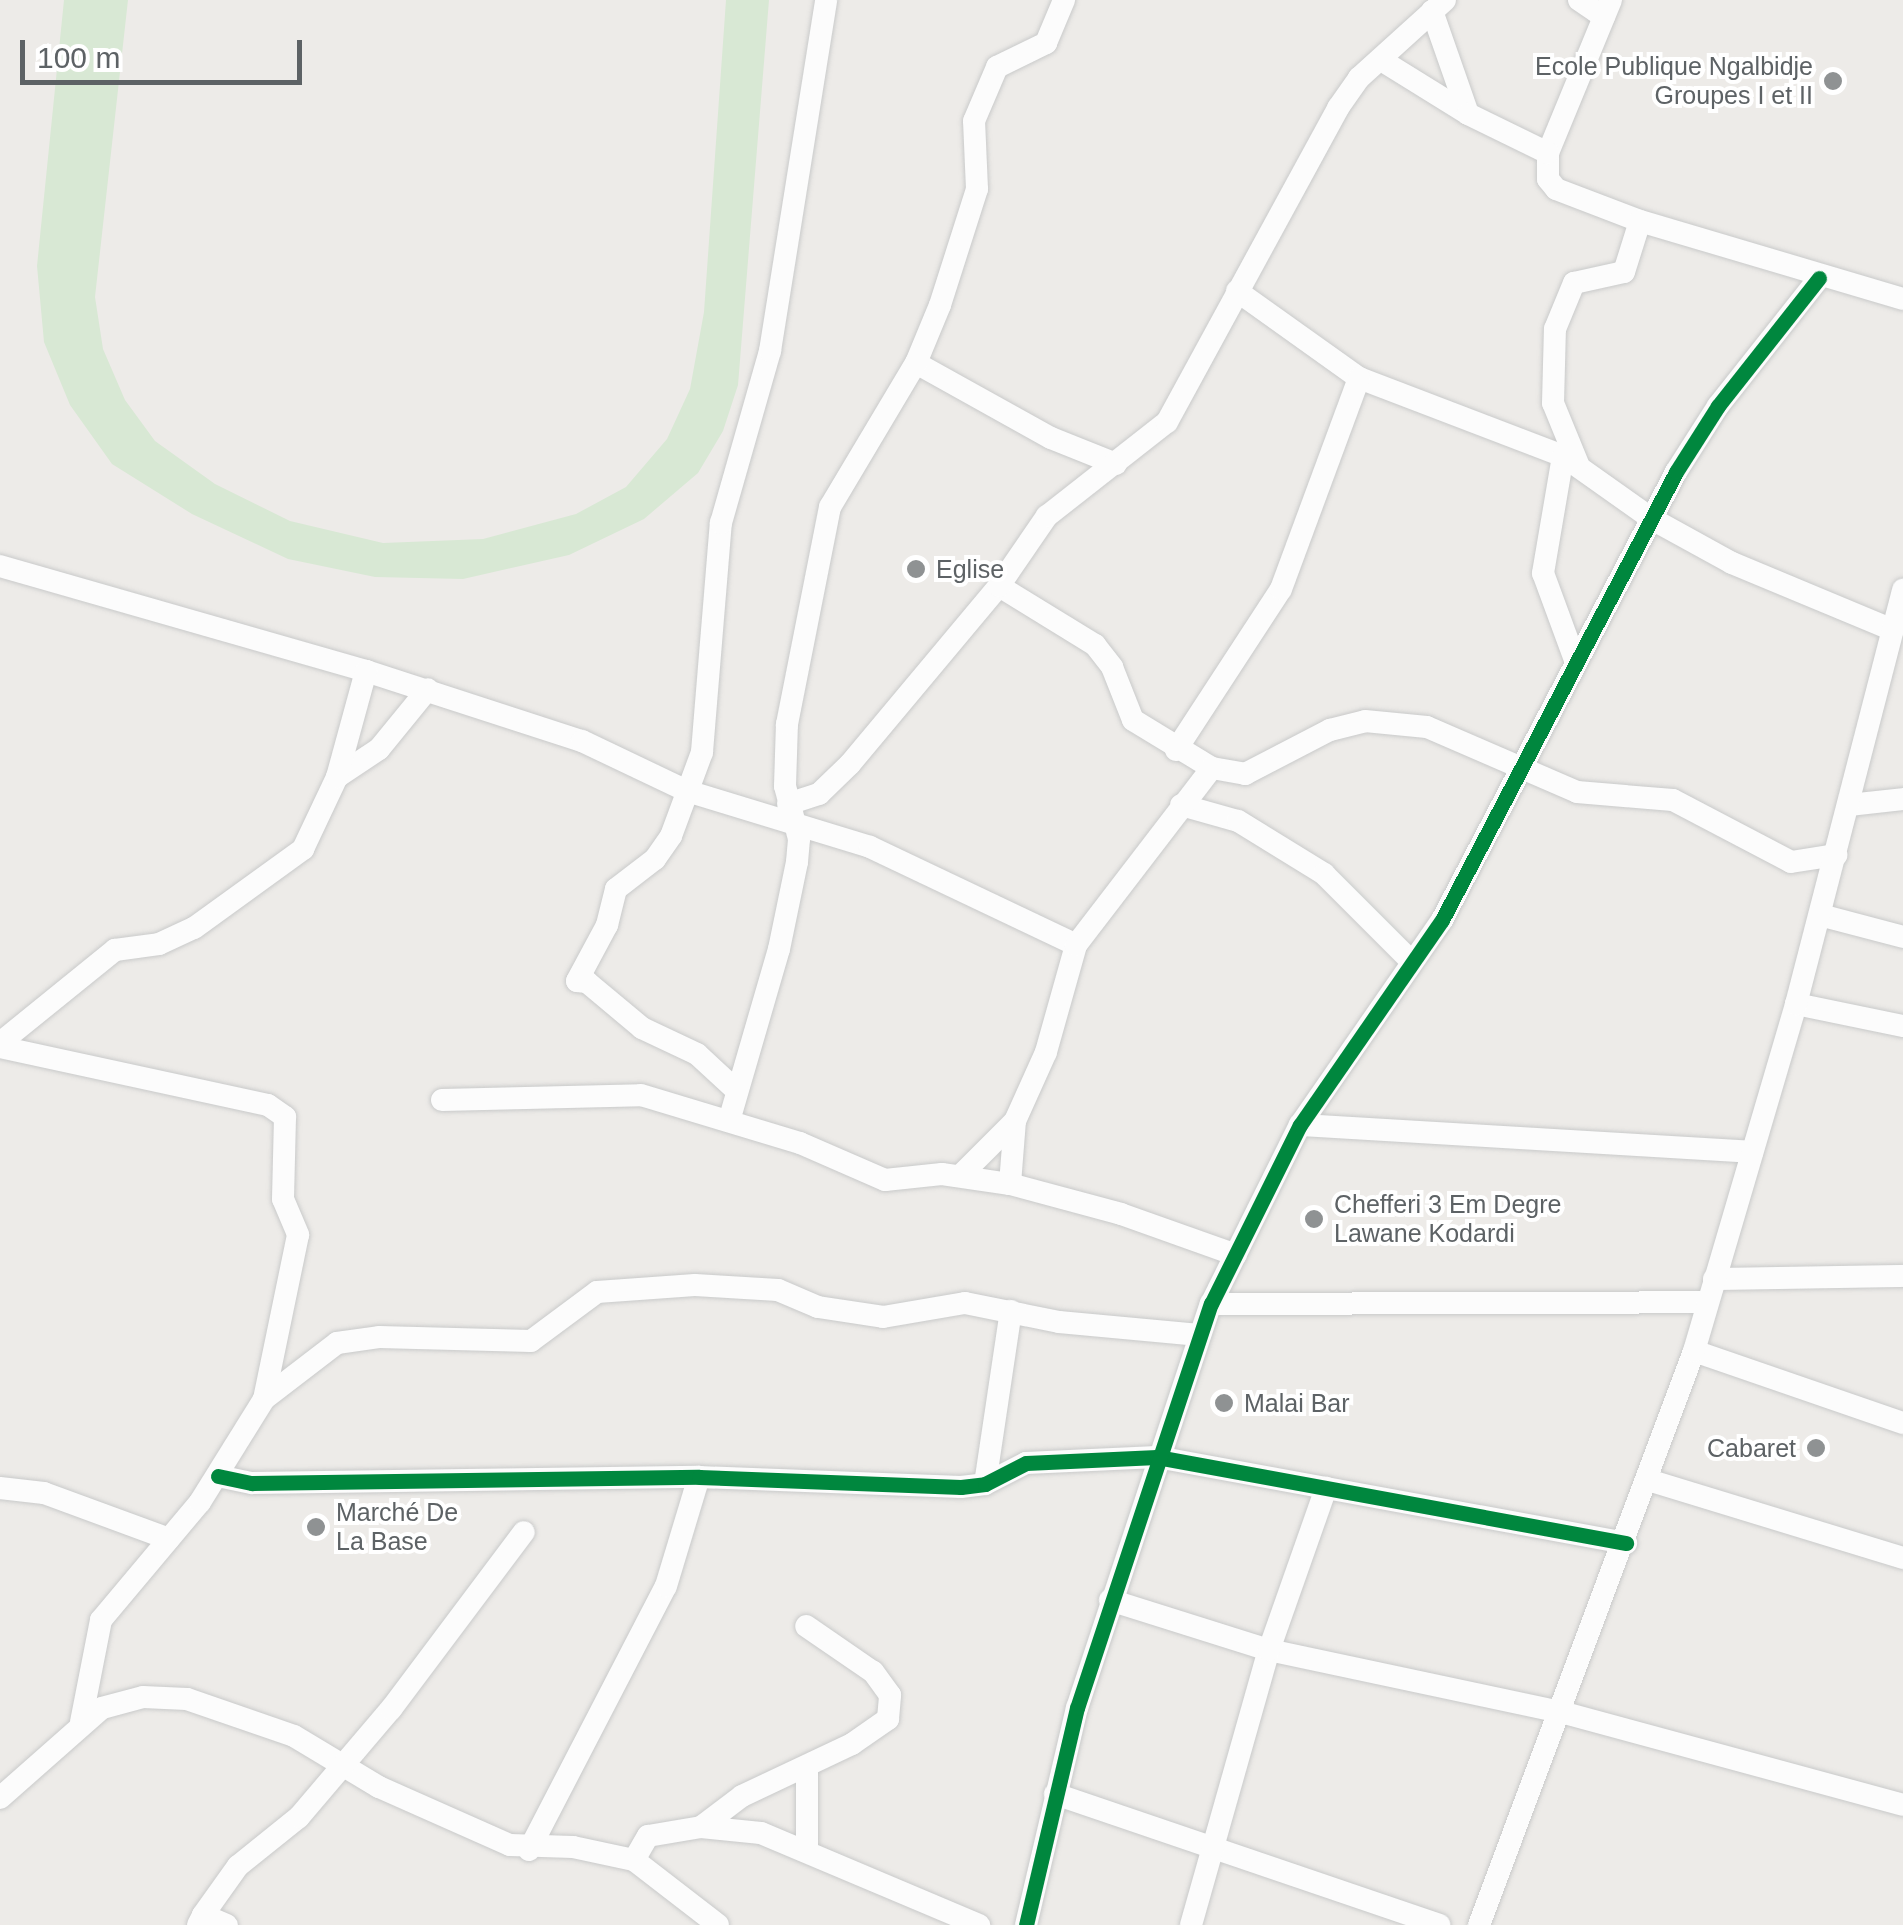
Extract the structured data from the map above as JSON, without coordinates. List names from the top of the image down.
{
  "places": [
    "Ecole Publique Ngalbidje Groupes I et II",
    "Eglise",
    "Chefferi 3 Em Degre Lawane Kodardi",
    "Malai Bar",
    "Cabaret",
    "Marché De La Base"
  ],
  "scale_bar": "100 m"
}
